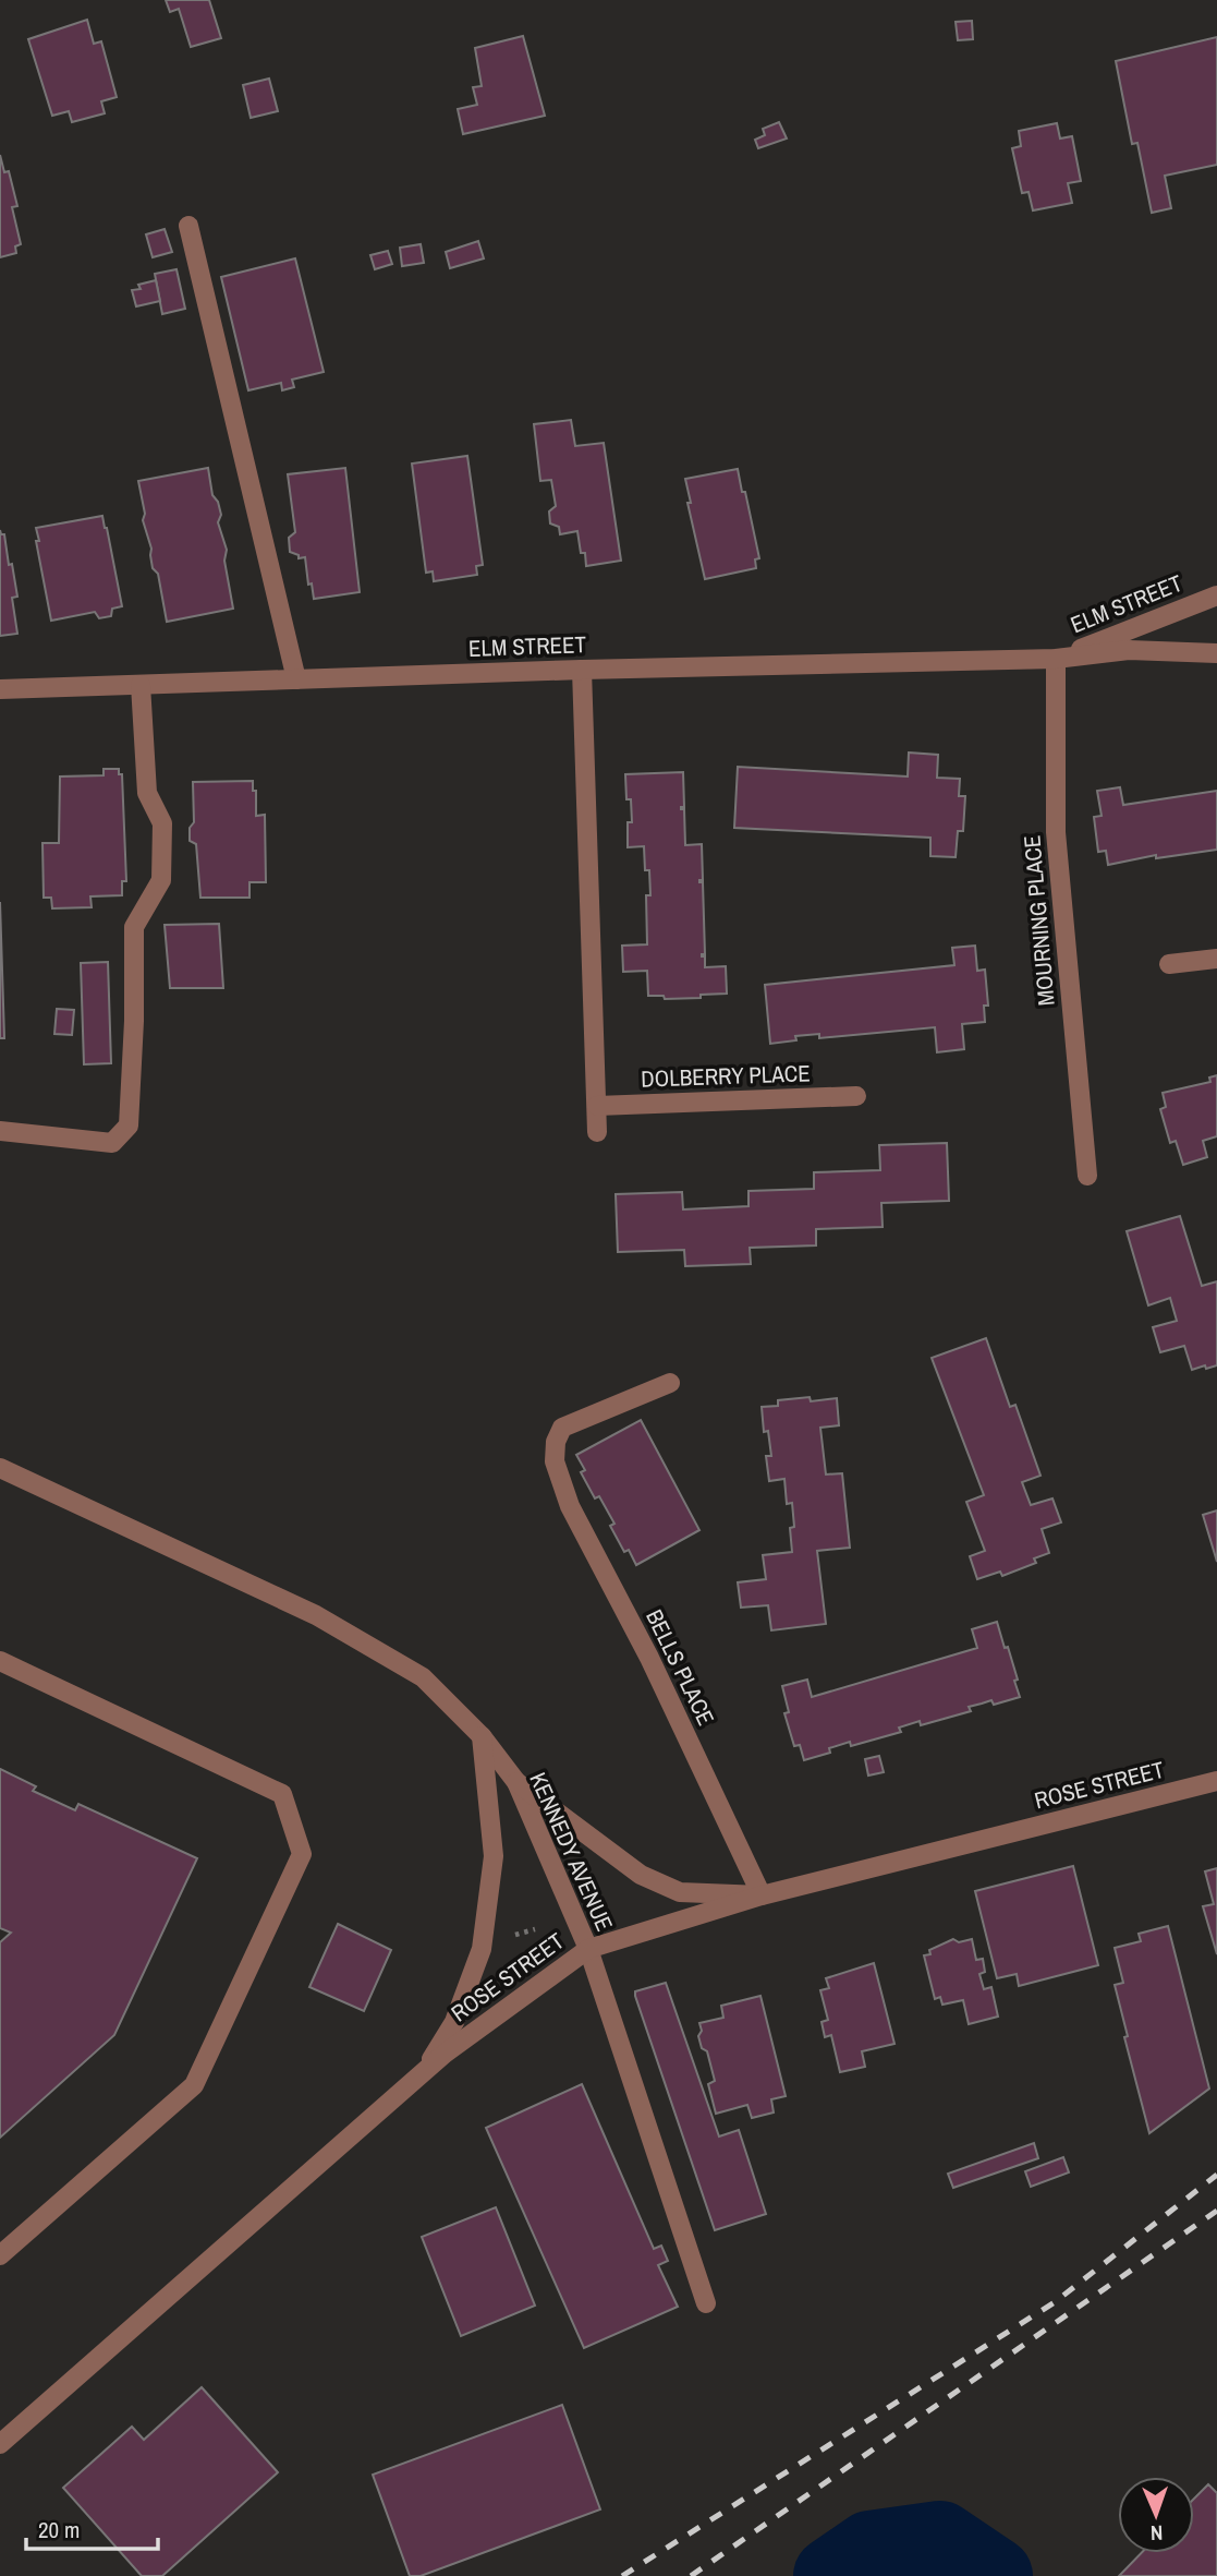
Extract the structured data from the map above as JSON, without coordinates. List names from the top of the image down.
{
  "streets": {
    "street": [
      "ELM STREET",
      "MOURNING PLACE",
      "DOLBERRY PLACE",
      "BELLS PLACE",
      "ROSE STREET",
      "KENNEDY AVENUE"
    ]
  },
  "crossings": [
    ["ELM STREET", "MOURNING PLACE"],
    ["BELLS PLACE", "ROSE STREET"],
    ["ROSE STREET", "KENNEDY AVENUE"]
  ],
  "scale_bar": "20 m",
  "north": "bottom"
}
